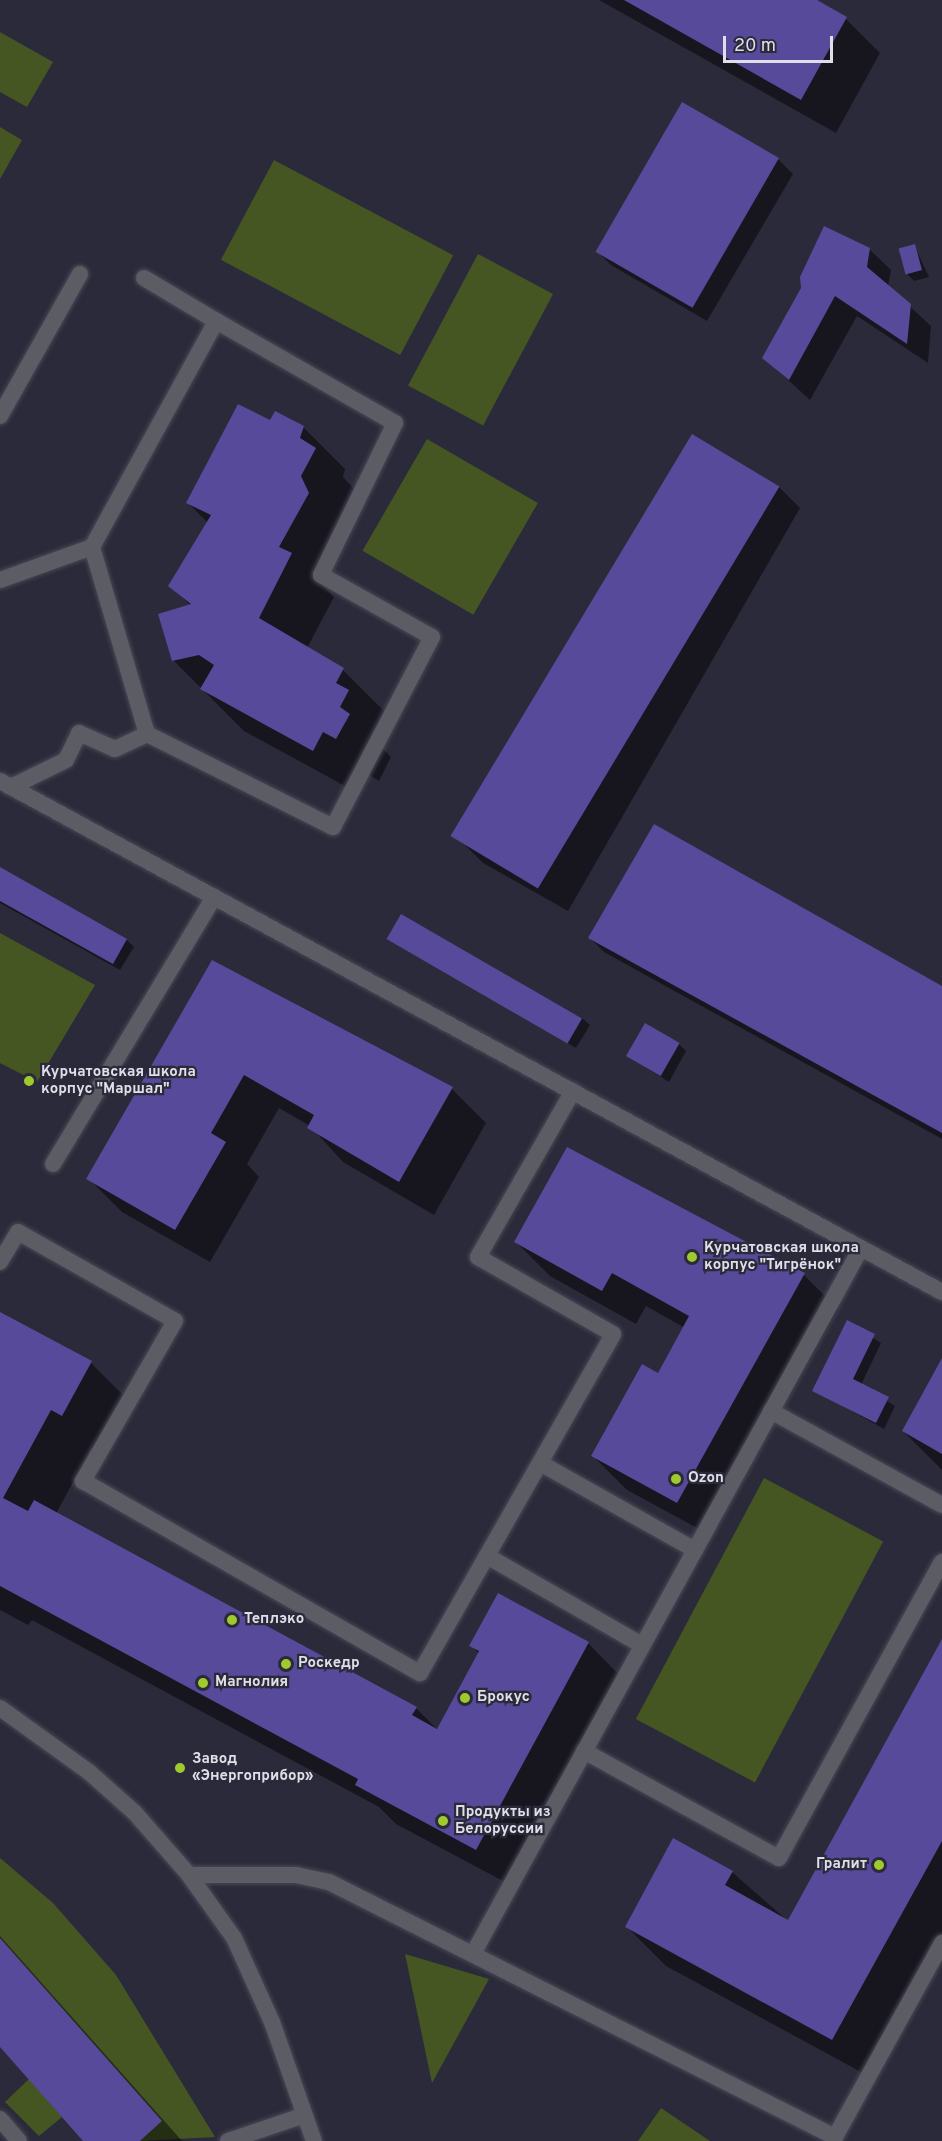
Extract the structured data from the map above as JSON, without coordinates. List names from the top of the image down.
{
  "places": [
    "Курчатовская школа корпус \"Маршал\"",
    "Курчатовская школа корпус \"Тигрёнок\"",
    "Ozon",
    "Теплэко",
    "Роскедр",
    "Магнолия",
    "Брокус",
    "Завод «Энергоприбор»",
    "Продукты из Белоруссии",
    "Гралит"
  ],
  "scale_bar": "20 m"
}
